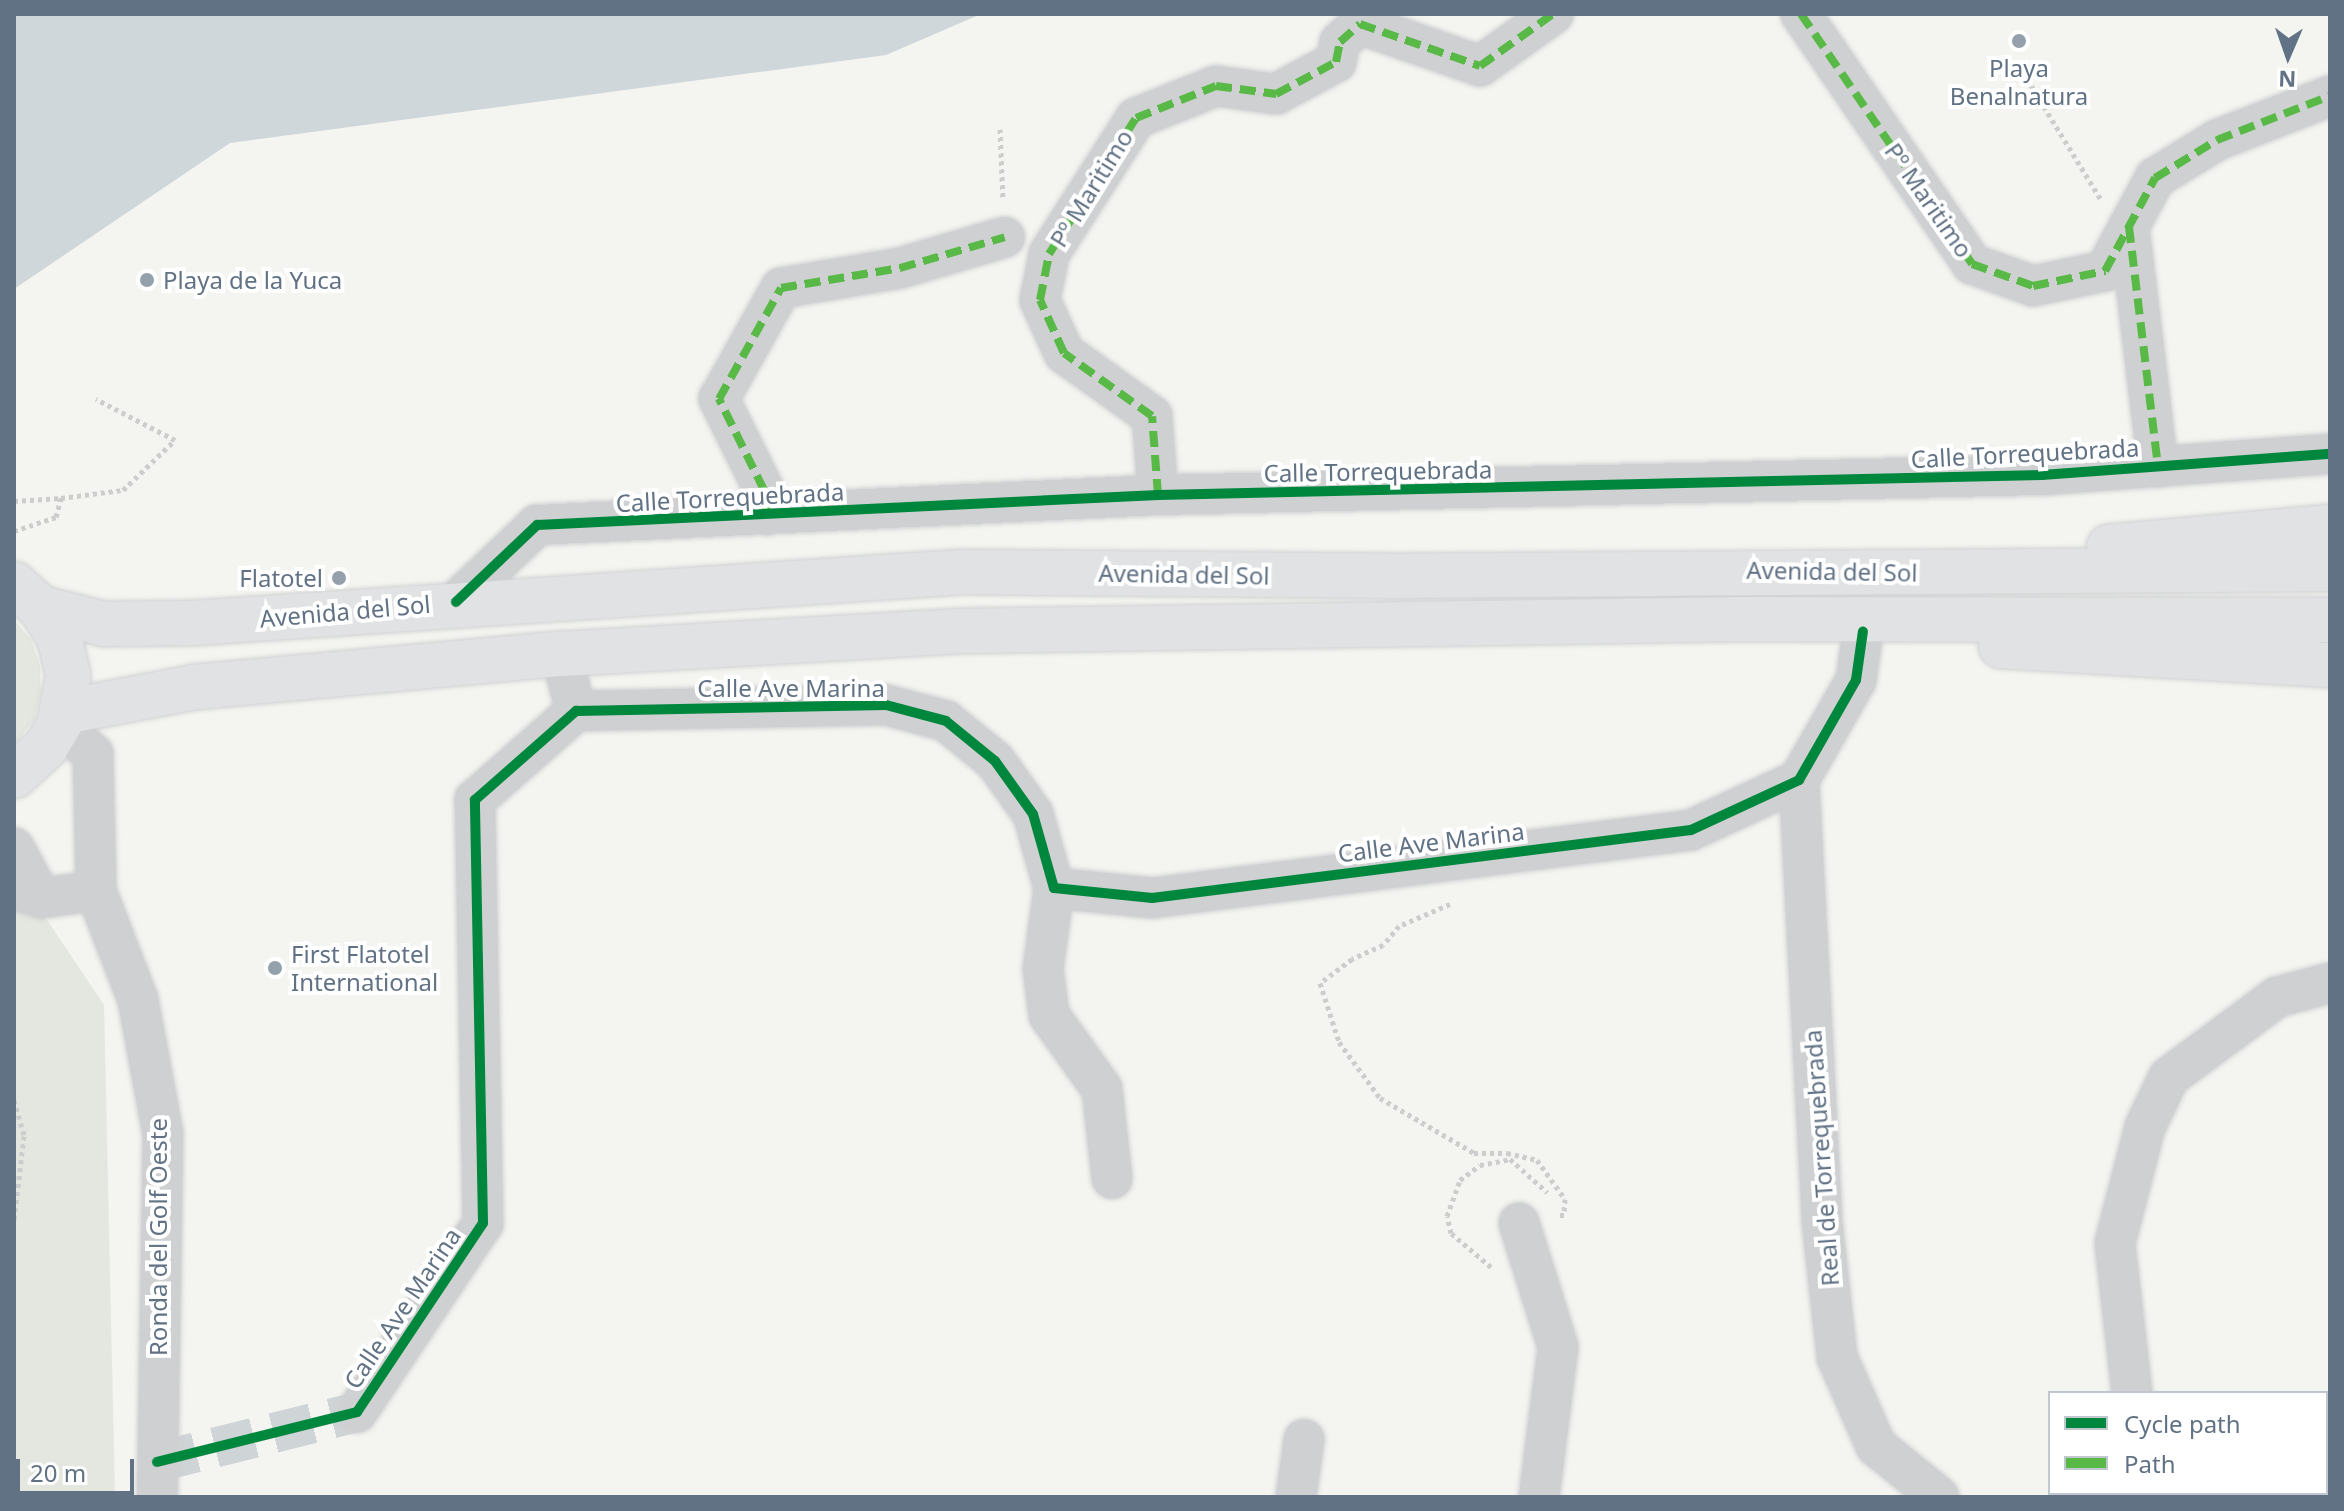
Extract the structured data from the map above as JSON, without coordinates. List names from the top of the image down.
{
  "streets": {
    "main road": ["Avenida del Sol"],
    "street": [
      "Pº Maritimo",
      "Calle Torrequebrada",
      "Calle Ave Marina",
      "Real de Torrequebrada",
      "Ronda del Golf Oeste"
    ]
  },
  "crossings": [
    ["Pº Maritimo", "Calle Torrequebrada"],
    ["Calle Torrequebrada", "Avenida del Sol"],
    ["Avenida del Sol", "Ronda del Golf Oeste"],
    ["Calle Ave Marina", "Real de Torrequebrada"]
  ],
  "places": [
    "Playa Benalnatura",
    "Playa de la Yuca",
    "Flatotel",
    "First Flatotel International"
  ],
  "legend": ["Cycle path", "Path"],
  "scale_bar": "20 m",
  "north": "bottom"
}
